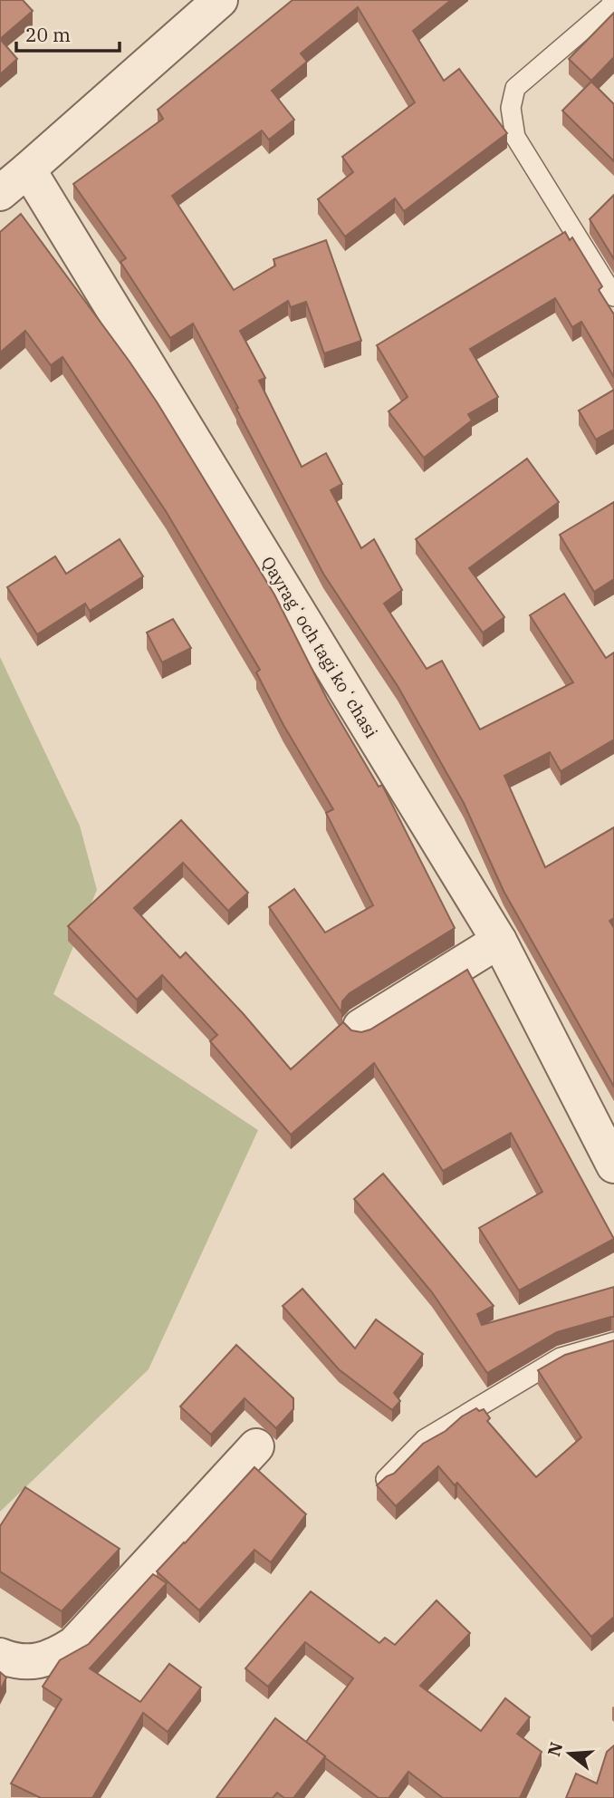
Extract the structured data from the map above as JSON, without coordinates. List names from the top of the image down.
{
  "streets": {
    "street": ["Qayragʻoch tagi koʻchasi"]
  },
  "scale_bar": "20 m",
  "north": "left"
}
